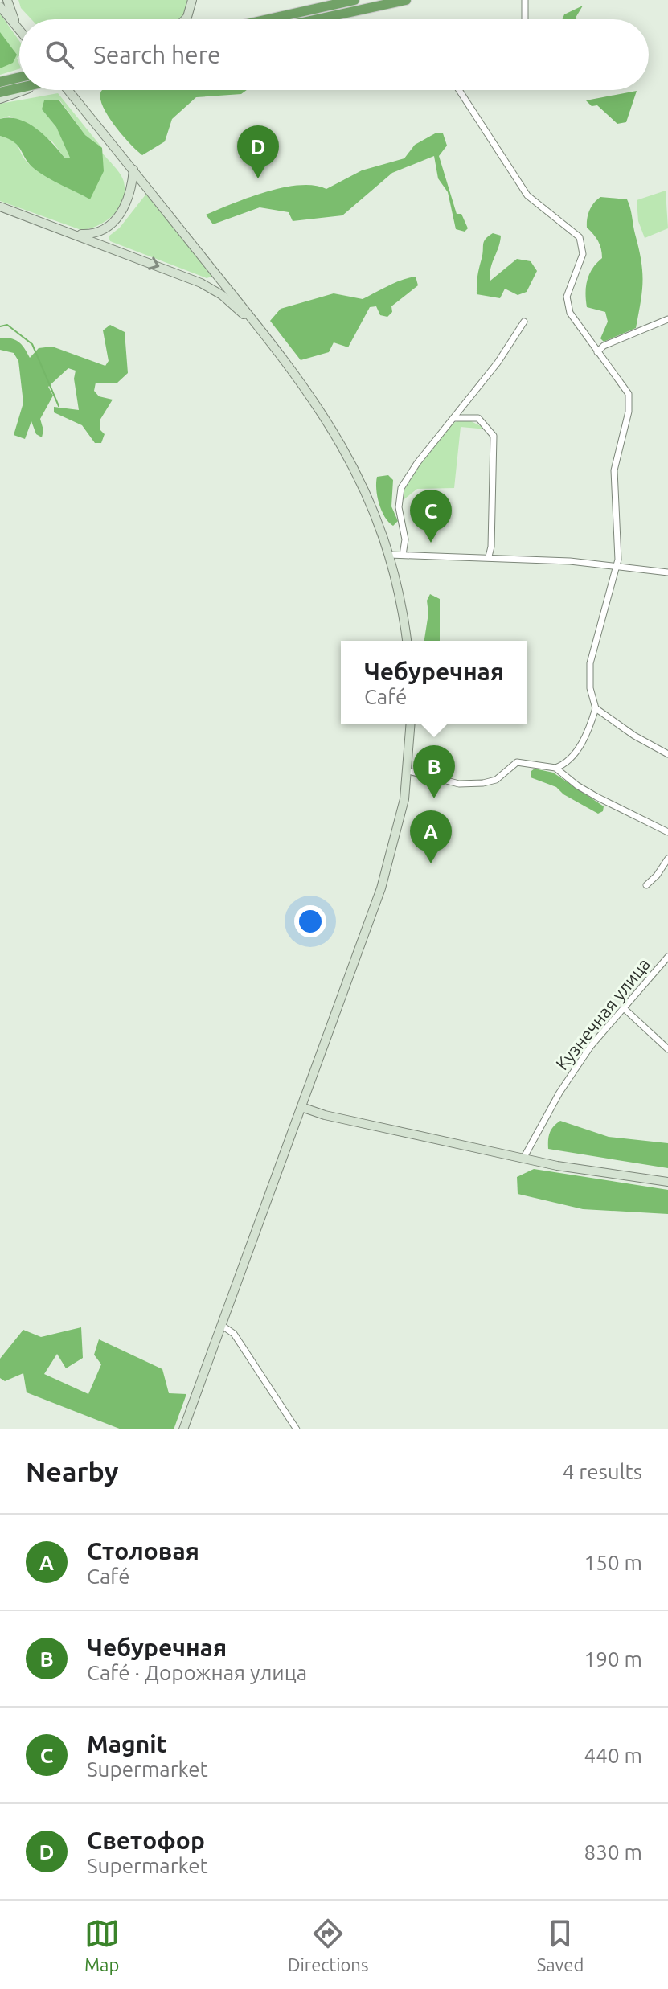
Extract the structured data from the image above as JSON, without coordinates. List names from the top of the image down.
{
  "streets": {
    "street": ["Кузнечная улица"]
  },
  "page": {
    "search": "Search here",
    "pins": [
      "D",
      "C",
      "B",
      "A"
    ],
    "popup": ["Чебуречная", "Café"],
    "heading": ["Nearby", "4 results"],
    "list": [
      {
        "mark": "A",
        "name": "Столовая",
        "note": "Café",
        "value": "150 m"
      },
      {
        "mark": "B",
        "name": "Чебуречная",
        "note": "Café · Дорожная улица",
        "value": "190 m"
      },
      {
        "mark": "C",
        "name": "Magnit",
        "note": "Supermarket",
        "value": "440 m"
      },
      {
        "mark": "D",
        "name": "Светофор",
        "note": "Supermarket",
        "value": "830 m"
      }
    ],
    "nav": ["Map", "Directions", "Saved"]
  }
}
